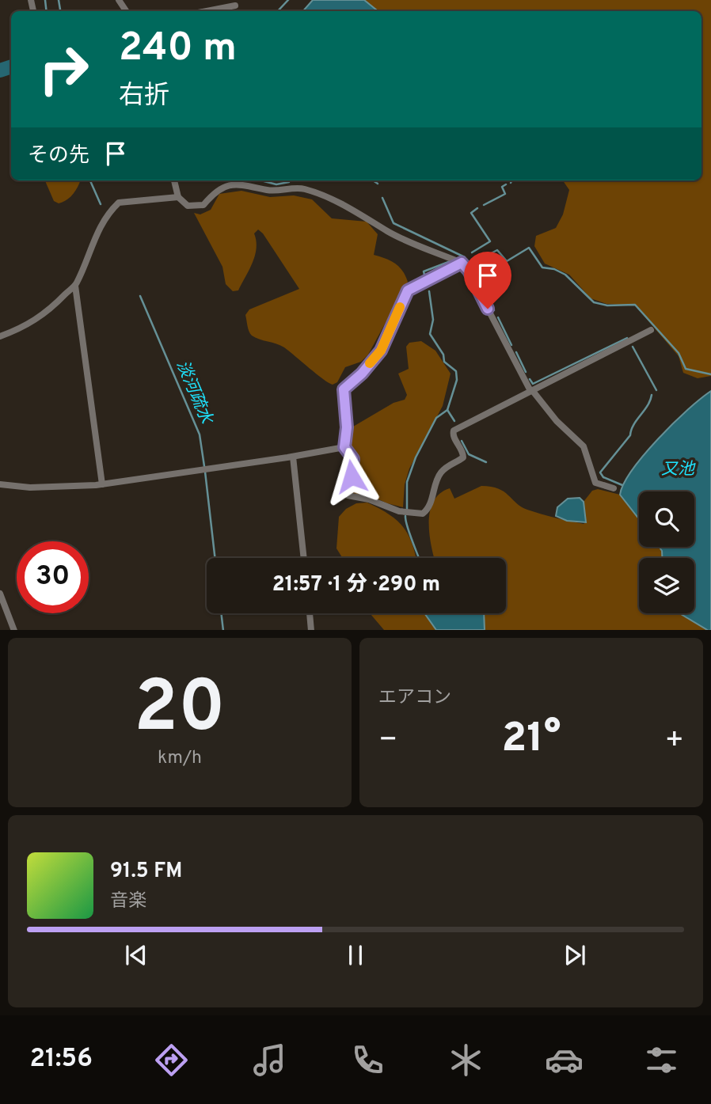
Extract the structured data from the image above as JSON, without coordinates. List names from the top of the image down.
{
  "water": ["淡河疏水", "又池"],
  "page": {
    "turn": ["240 m", "右折"],
    "then": "その先",
    "limit": "30",
    "trip": "21:57 · 1 分 · 290 m",
    "tile": [
      ["20", "km/h"],
      "エアコン"
    ],
    "heat": ["−", "21°", "+"],
    "song": ["91.5 FM", "音楽"],
    "tabs": "21:56"
  }
}
